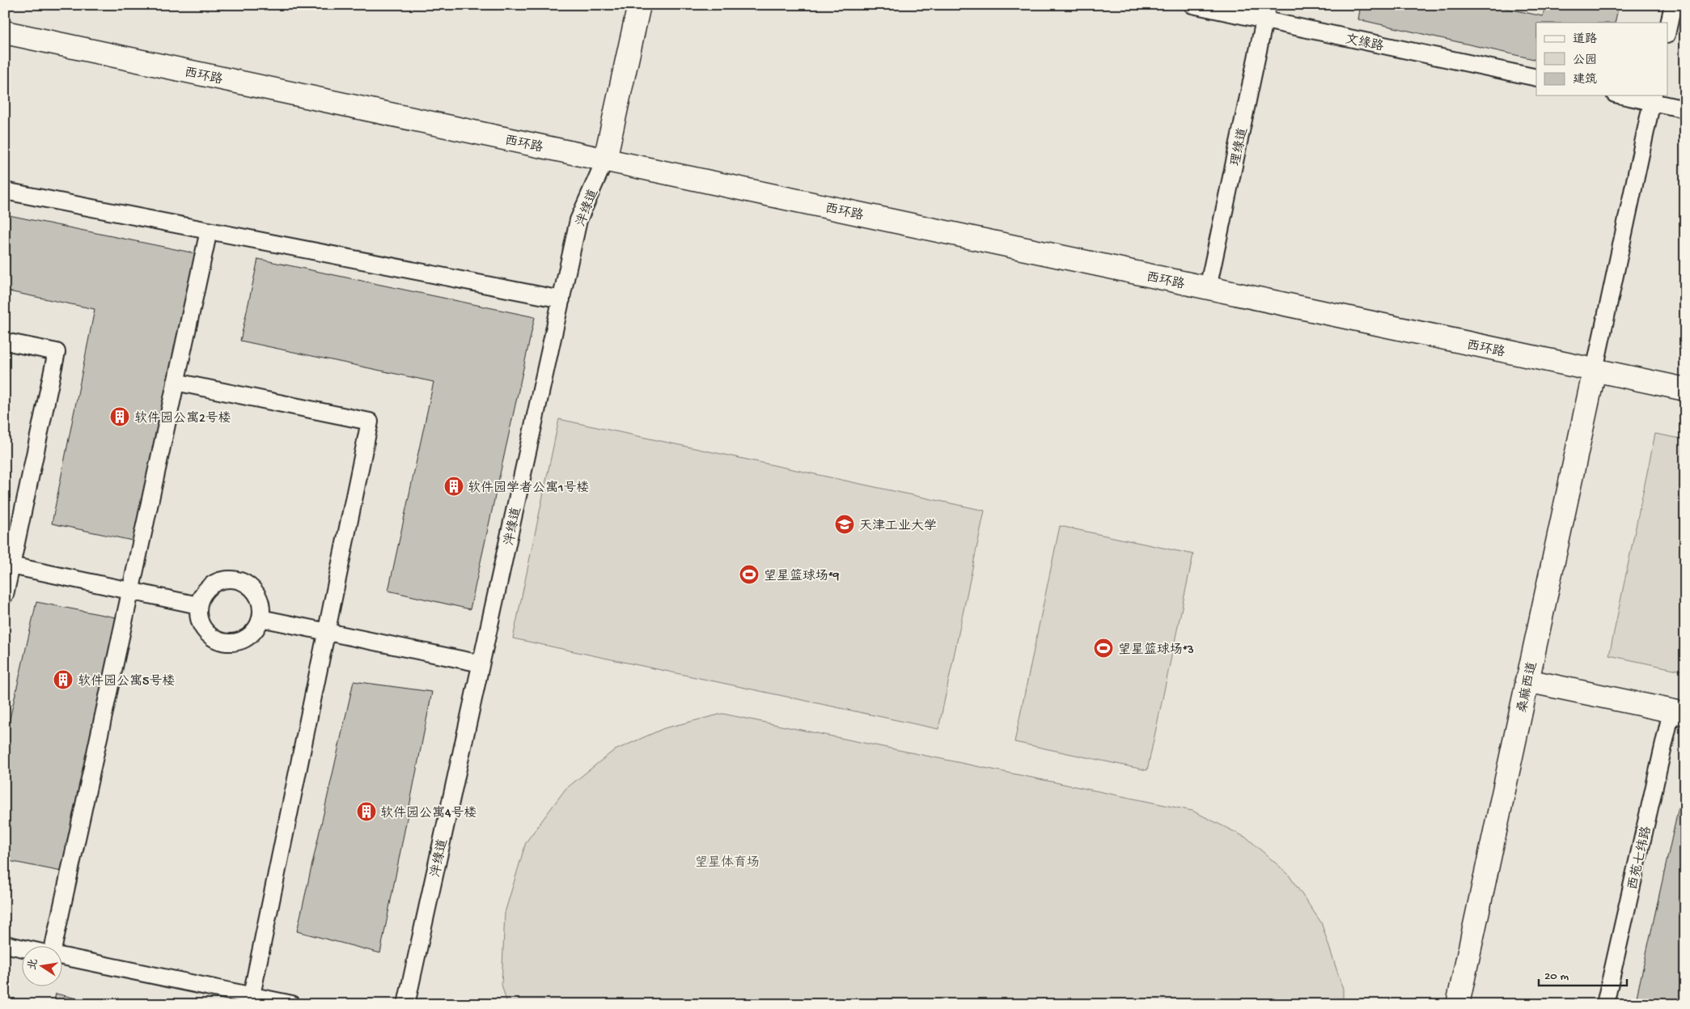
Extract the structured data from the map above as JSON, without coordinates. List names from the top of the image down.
{
  "streets": {
    "street": ["西环路", "泮缘道", "桑麻西道"],
    "lane": ["文缘路", "理缘道", "西苑七纬路"]
  },
  "crossings": [
    ["文缘路", "理缘道"],
    ["西环路", "理缘道"],
    ["西环路", "泮缘道"],
    ["西环路", "桑麻西道"]
  ],
  "parks": ["望星体育场"],
  "places": {
    "building": [
      "软件园公寓2号楼",
      "软件园学者公寓1号楼",
      "软件园公寓5号楼",
      "软件园公寓4号楼"
    ],
    "school or university": ["天津工业大学"],
    "sports": ["望星篮球场*9", "望星篮球场*3"]
  },
  "legend": ["道路", "公园", "建筑"],
  "scale_bar": "20 m",
  "north": "left"
}
